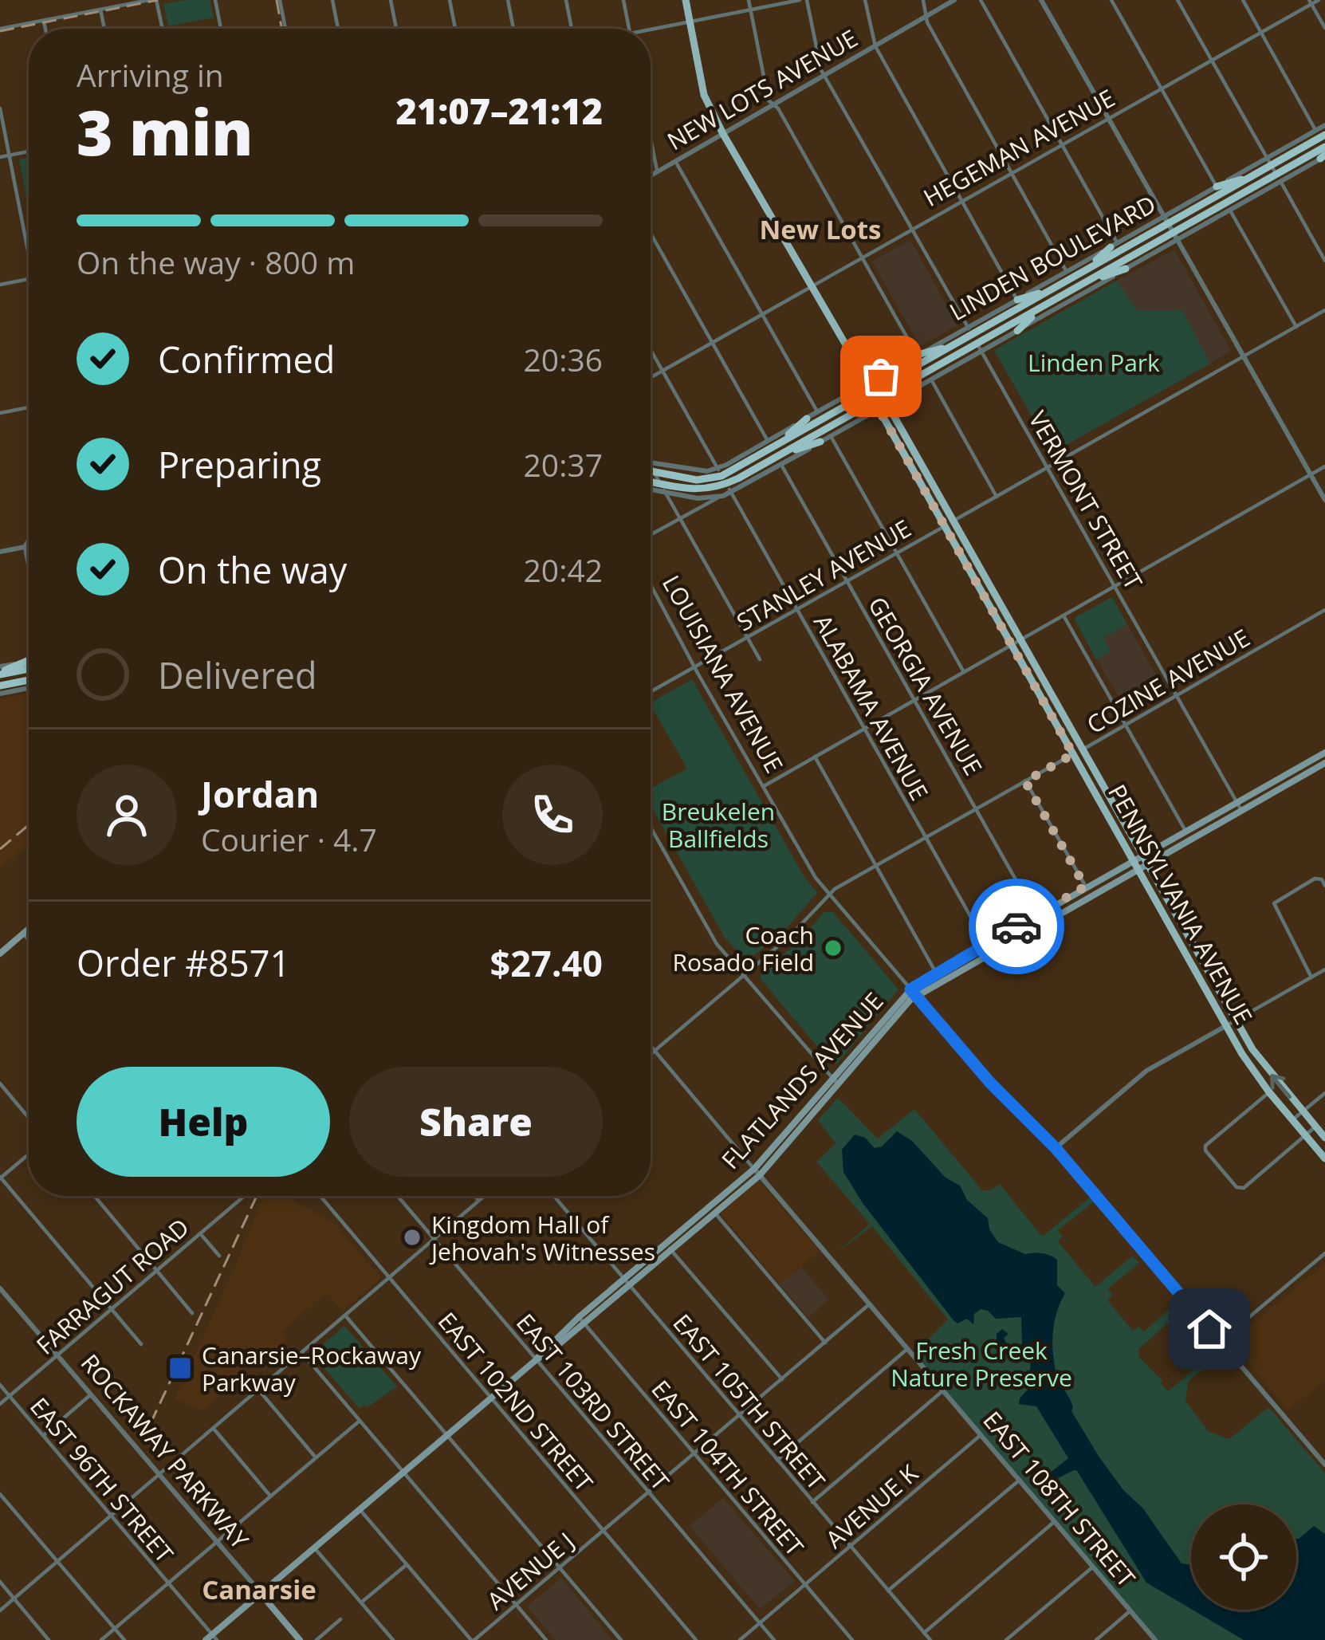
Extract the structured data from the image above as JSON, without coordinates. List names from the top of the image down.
{
  "streets": {
    "highway": ["LINDEN BOULEVARD"],
    "main road": ["PENNSYLVANIA AVENUE", "FLATLANDS AVENUE", "ROCKAWAY PARKWAY"],
    "street": [
      "NEW LOTS AVENUE",
      "HEGEMAN AVENUE",
      "VERMONT STREET",
      "STANLEY AVENUE",
      "LOUISIANA AVENUE",
      "COZINE AVENUE",
      "GEORGIA AVENUE",
      "ALABAMA AVENUE",
      "FARRAGUT ROAD",
      "EAST 102ND STREET",
      "EAST 103RD STREET",
      "EAST 105TH STREET",
      "EAST 104TH STREET",
      "EAST 96TH STREET",
      "EAST 108TH STREET",
      "AVENUE K",
      "AVENUE J"
    ]
  },
  "crossings": [
    ["NEW LOTS AVENUE", "VERMONT STREET"],
    ["NEW LOTS AVENUE", "PENNSYLVANIA AVENUE"],
    ["HEGEMAN AVENUE", "VERMONT STREET"],
    ["HEGEMAN AVENUE", "ALABAMA AVENUE"],
    ["HEGEMAN AVENUE", "PENNSYLVANIA AVENUE"],
    ["LINDEN BOULEVARD", "VERMONT STREET"],
    ["LINDEN BOULEVARD", "GEORGIA AVENUE"],
    ["LINDEN BOULEVARD", "ALABAMA AVENUE"],
    ["LINDEN BOULEVARD", "PENNSYLVANIA AVENUE"],
    ["VERMONT STREET", "STANLEY AVENUE"],
    ["VERMONT STREET", "COZINE AVENUE"],
    ["VERMONT STREET", "FLATLANDS AVENUE"],
    ["STANLEY AVENUE", "LOUISIANA AVENUE"],
    ["STANLEY AVENUE", "GEORGIA AVENUE"],
    ["STANLEY AVENUE", "ALABAMA AVENUE"],
    ["STANLEY AVENUE", "PENNSYLVANIA AVENUE"],
    ["LOUISIANA AVENUE", "COZINE AVENUE"],
    ["LOUISIANA AVENUE", "FLATLANDS AVENUE"],
    ["COZINE AVENUE", "GEORGIA AVENUE"],
    ["COZINE AVENUE", "ALABAMA AVENUE"],
    ["COZINE AVENUE", "PENNSYLVANIA AVENUE"],
    ["COZINE AVENUE", "EAST 108TH STREET"],
    ["GEORGIA AVENUE", "FLATLANDS AVENUE"],
    ["ALABAMA AVENUE", "FLATLANDS AVENUE"],
    ["PENNSYLVANIA AVENUE", "FLATLANDS AVENUE"],
    ["FLATLANDS AVENUE", "EAST 102ND STREET"],
    ["FLATLANDS AVENUE", "EAST 103RD STREET"],
    ["FLATLANDS AVENUE", "EAST 105TH STREET"],
    ["FLATLANDS AVENUE", "ROCKAWAY PARKWAY"],
    ["FLATLANDS AVENUE", "EAST 104TH STREET"],
    ["FLATLANDS AVENUE", "EAST 96TH STREET"],
    ["FLATLANDS AVENUE", "EAST 108TH STREET"],
    ["FARRAGUT ROAD", "ROCKAWAY PARKWAY"],
    ["FARRAGUT ROAD", "EAST 96TH STREET"],
    ["EAST 102ND STREET", "AVENUE J"],
    ["EAST 103RD STREET", "AVENUE K"],
    ["EAST 103RD STREET", "AVENUE J"],
    ["EAST 105TH STREET", "AVENUE K"],
    ["EAST 105TH STREET", "AVENUE J"],
    ["EAST 104TH STREET", "AVENUE K"],
    ["EAST 104TH STREET", "AVENUE J"],
    ["EAST 108TH STREET", "AVENUE K"],
    ["EAST 108TH STREET", "AVENUE J"]
  ],
  "districts": ["New Lots", "Canarsie"],
  "parks": ["Linden Park", "Breukelen Ballfields", "Fresh Creek Nature Preserve"],
  "places": {
    "other": ["Coach Rosado Field", "Kingdom Hall of Jehovah's Witnesses"],
    "transit": ["Canarsie–Rockaway Parkway"]
  },
  "page": {
    "heading": ["3 min", "Arriving in", "21:07–21:12"],
    "panel": [
      "Jordan",
      "Courier · 4.7",
      "Order #8571",
      "$27.40"
    ],
    "bar": "On the way · 800 m",
    "list": [
      ["Confirmed", "20:36"],
      ["Preparing", "20:37"],
      ["On the way", "20:42"],
      "Delivered"
    ],
    "buttons": ["Help", "Share"]
  }
}
